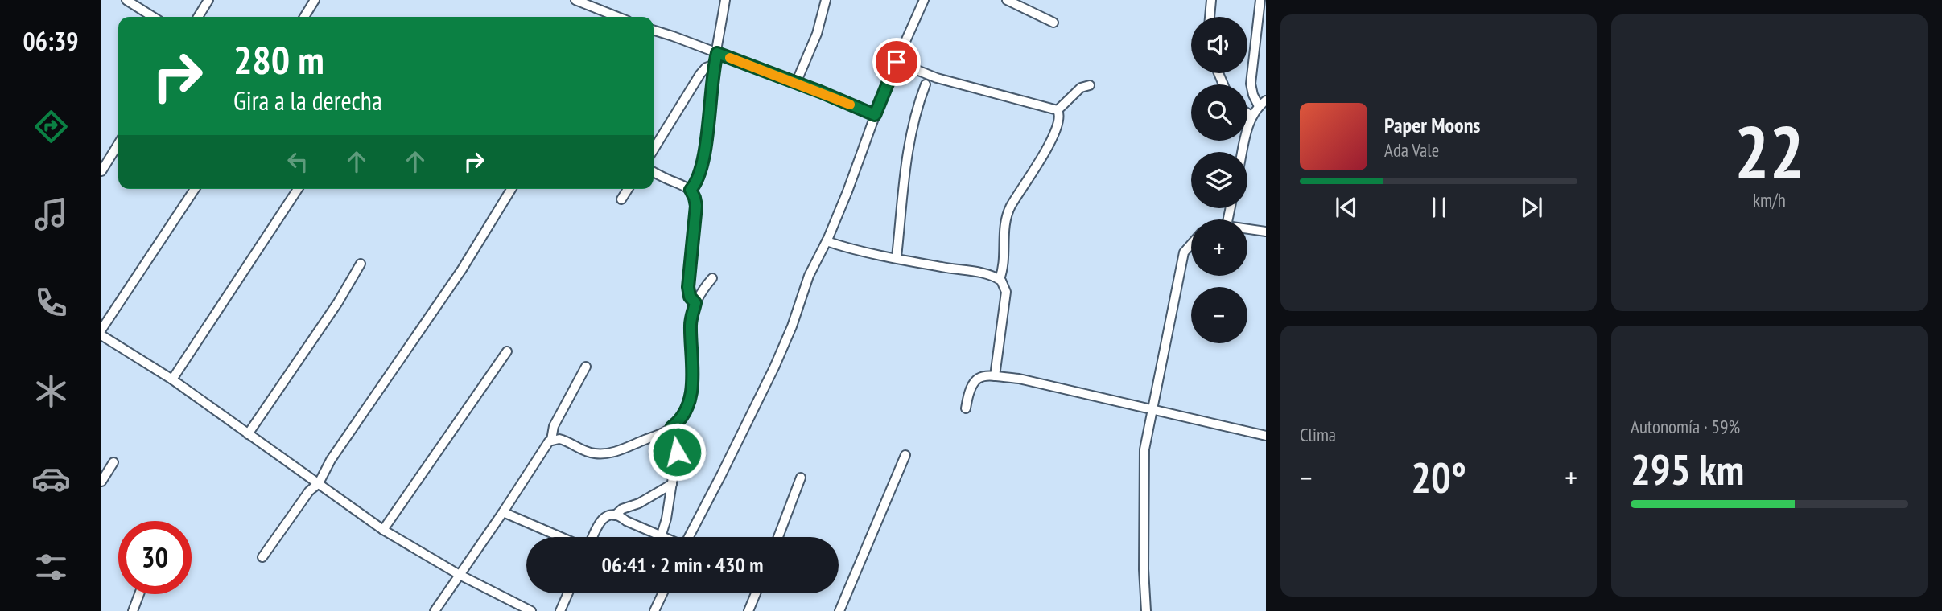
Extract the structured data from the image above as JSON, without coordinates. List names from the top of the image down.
{
  "page": {
    "tabs": "06:39",
    "tile": [
      ["22", "km/h"],
      "Clima",
      ["Autonomía · 59%", "295 km"]
    ],
    "map_buttons": ["+", "−"],
    "turn": ["280 m", "Gira a la derecha"],
    "song": ["Paper Moons", "Ada Vale"],
    "heat": ["−", "20°", "+"],
    "limit": "30",
    "trip": "06:41 · 2 min · 430 m"
  }
}
